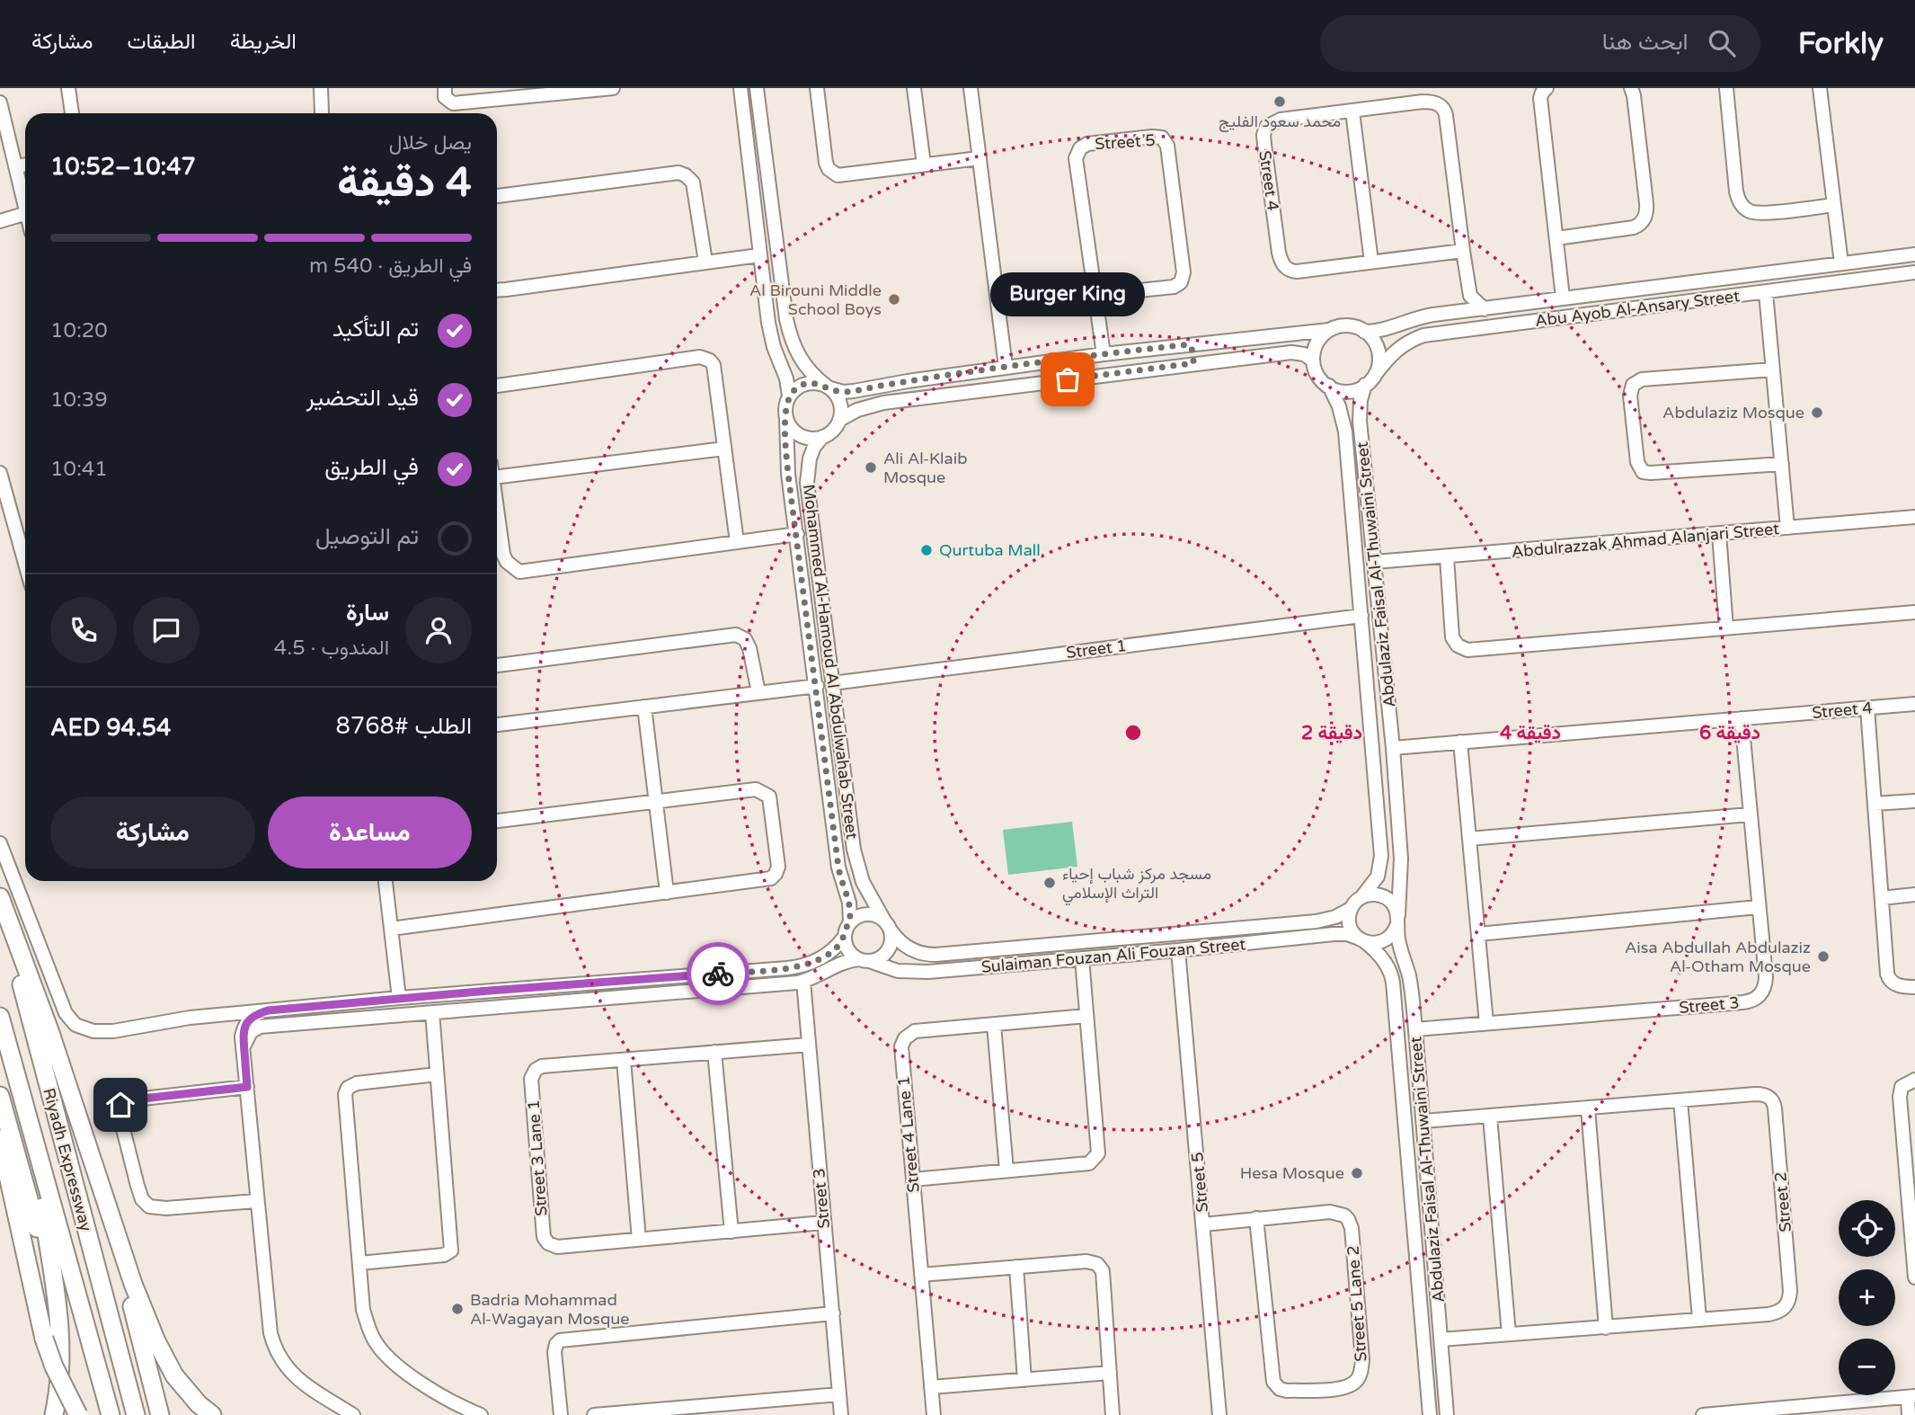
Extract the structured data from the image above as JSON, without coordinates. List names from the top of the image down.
{
  "streets": {
    "highway": ["Riyadh Expressway"],
    "street": [
      "Street 5",
      "Street 4",
      "Abu Ayob Al-Ansary Street",
      "Abdulrazzak Ahmad Alanjari Street",
      "Abdulaziz Faisal Al-Thuwaini Street",
      "Street 1",
      "Mohammed Al-Hamoud Al Abdulwahab Street",
      "Sulaiman Fouzan Ali Fouzan Street",
      "Street 3",
      "Street 4 Lane 1",
      "Street 3 Lane 1",
      "Street 2",
      "Street 5 Lane 2"
    ]
  },
  "crossings": [
    ["Street 5", "Sulaiman Fouzan Ali Fouzan Street"],
    ["Street 5", "Street 5 Lane 2"],
    ["Street 4", "Abdulaziz Faisal Al-Thuwaini Street"],
    ["Street 4", "Street 3"],
    ["Abu Ayob Al-Ansary Street", "Abdulaziz Faisal Al-Thuwaini Street"],
    ["Abdulrazzak Ahmad Alanjari Street", "Abdulaziz Faisal Al-Thuwaini Street"],
    ["Abdulaziz Faisal Al-Thuwaini Street", "Street 1"],
    ["Abdulaziz Faisal Al-Thuwaini Street", "Sulaiman Fouzan Ali Fouzan Street"],
    ["Abdulaziz Faisal Al-Thuwaini Street", "Street 3"],
    ["Abdulaziz Faisal Al-Thuwaini Street", "Street 2"],
    ["Street 1", "Mohammed Al-Hamoud Al Abdulwahab Street"],
    ["Mohammed Al-Hamoud Al Abdulwahab Street", "Sulaiman Fouzan Ali Fouzan Street"],
    ["Street 3", "Street 3 Lane 1"]
  ],
  "places": [
    "محمد سعود الفليج",
    "Al Birouni Middle School Boys",
    "Burger King",
    "Abdulaziz Mosque",
    "Ali Al-Klaib Mosque",
    "Qurtuba Mall",
    "مسجد مركز شباب إحياء التراث الإسلامي",
    "Aisa Abdullah Abdulaziz Al-Otham Mosque",
    "Hesa Mosque",
    "Badria Mohammad Al-Wagayan Mosque"
  ],
  "page": {
    "header": "Forkly",
    "search": "ابحث هنا",
    "nav": ["الخريطة", "الطبقات", "مشاركة"],
    "heading": ["4 دقيقة", "يصل خلال", "10:47–10:52"],
    "panel": [
      "سارة",
      "المندوب · 4.5",
      "الطلب #8768",
      "AED 94.54"
    ],
    "bar": "في الطريق · 540 m",
    "bubble": "Burger King",
    "list": [
      ["تم التأكيد", "10:20"],
      ["قيد التحضير", "10:39"],
      ["في الطريق", "10:41"],
      "تم التوصيل"
    ],
    "buttons": ["مساعدة", "مشاركة"],
    "map_buttons": ["+", "−"]
  },
  "rings": ["2 دقيقة", "4 دقيقة", "6 دقيقة"]
}
